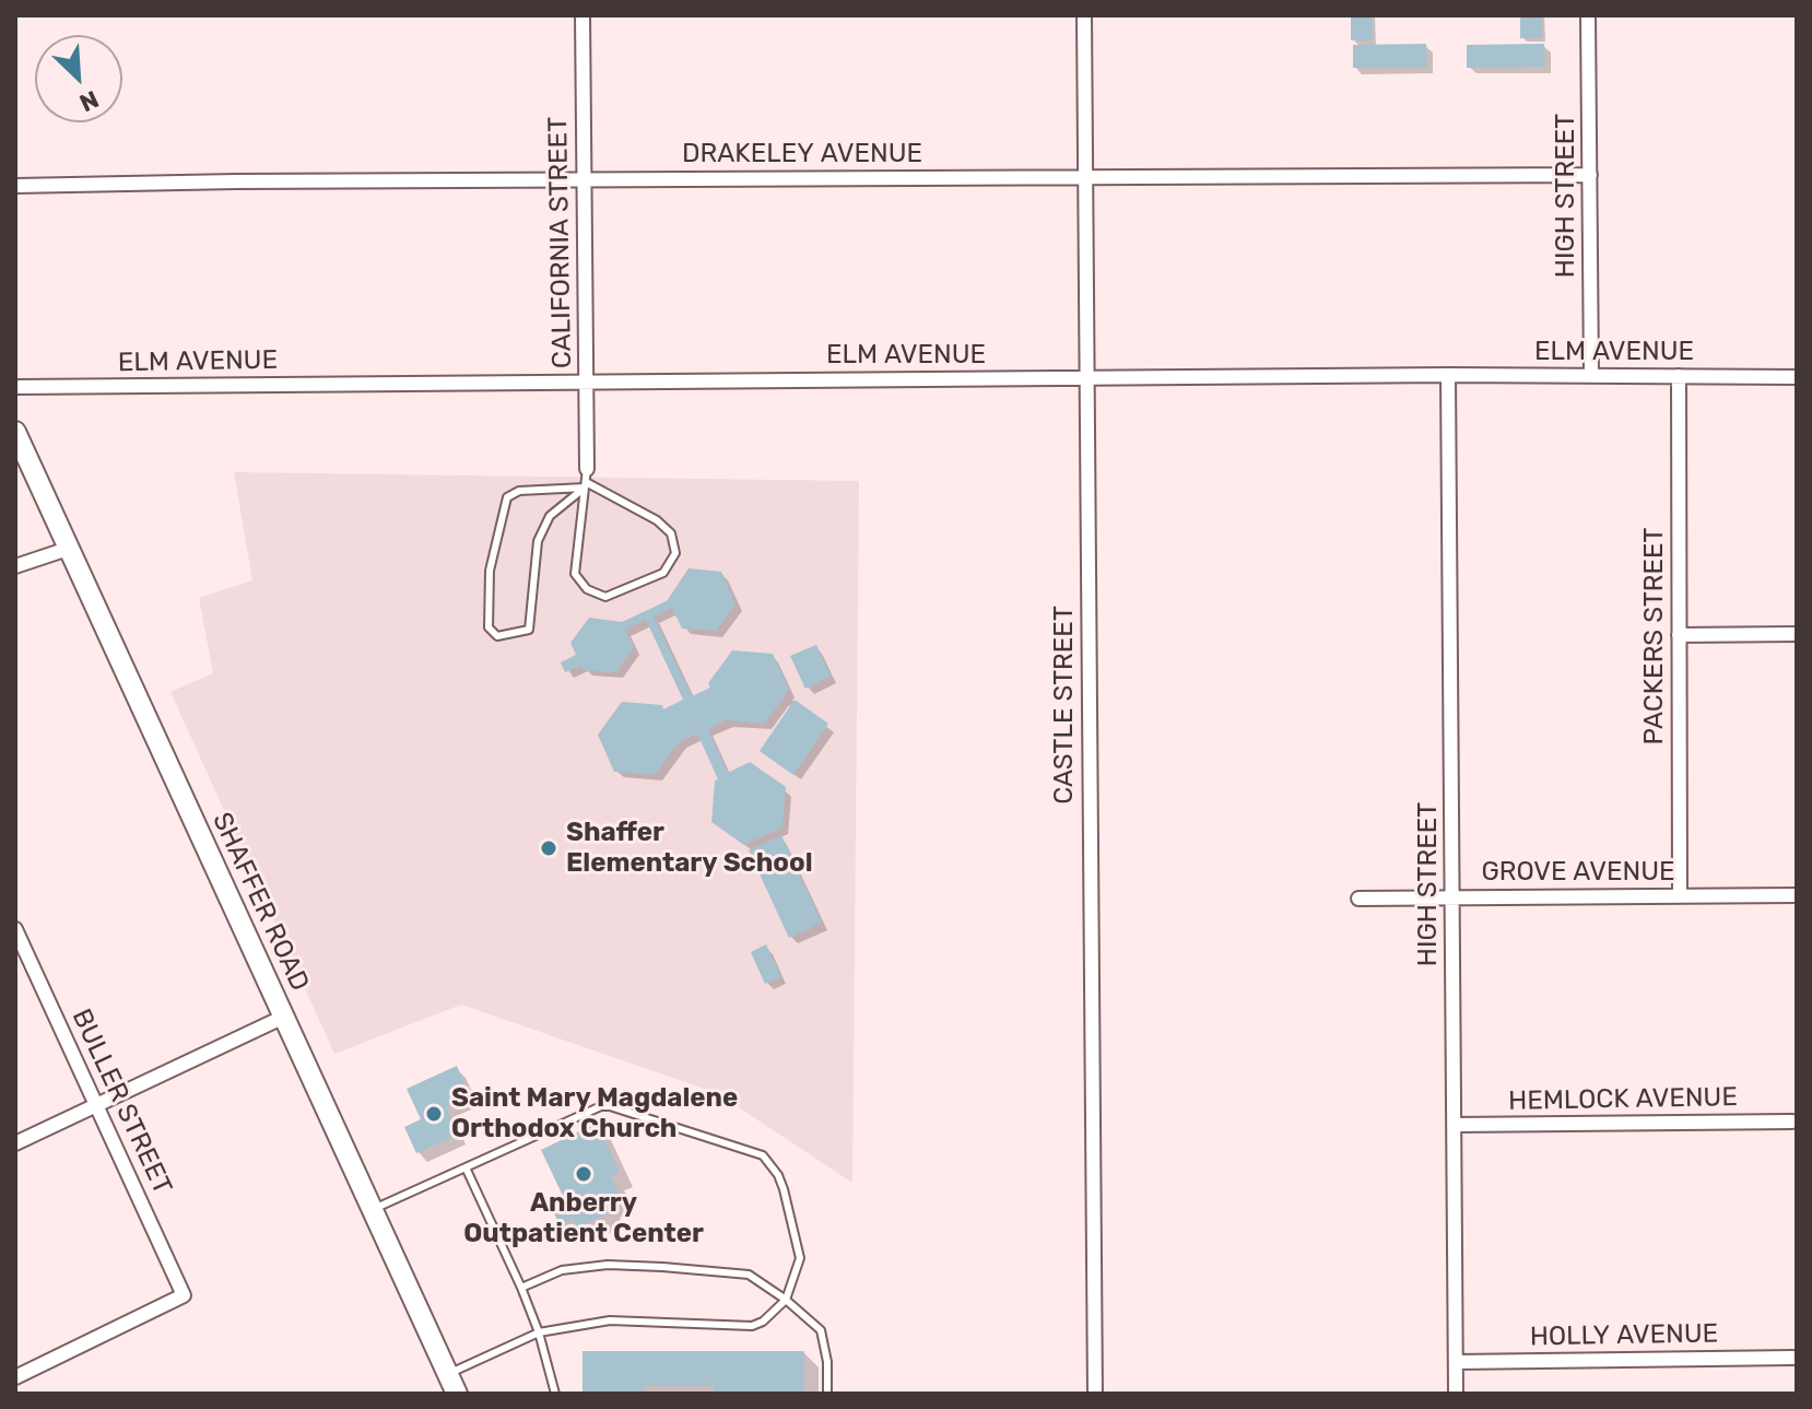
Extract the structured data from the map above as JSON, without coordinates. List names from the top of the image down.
{
  "streets": {
    "main road": ["SHAFFER ROAD"],
    "street": [
      "DRAKELEY AVENUE",
      "HIGH STREET",
      "CALIFORNIA STREET",
      "ELM AVENUE",
      "PACKERS STREET",
      "CASTLE STREET",
      "GROVE AVENUE",
      "HEMLOCK AVENUE",
      "BULLER STREET",
      "HOLLY AVENUE"
    ]
  },
  "crossings": [
    ["DRAKELEY AVENUE", "HIGH STREET"],
    ["DRAKELEY AVENUE", "CALIFORNIA STREET"],
    ["DRAKELEY AVENUE", "CASTLE STREET"],
    ["HIGH STREET", "ELM AVENUE"],
    ["HIGH STREET", "GROVE AVENUE"],
    ["HIGH STREET", "HEMLOCK AVENUE"],
    ["HIGH STREET", "HOLLY AVENUE"],
    ["CALIFORNIA STREET", "ELM AVENUE"],
    ["ELM AVENUE", "PACKERS STREET"],
    ["ELM AVENUE", "CASTLE STREET"],
    ["PACKERS STREET", "GROVE AVENUE"]
  ],
  "places": ["Shaffer Elementary School", "Saint Mary Magdalene Orthodox Church", "Anberry Outpatient Center"],
  "north": "bottom right"
}
